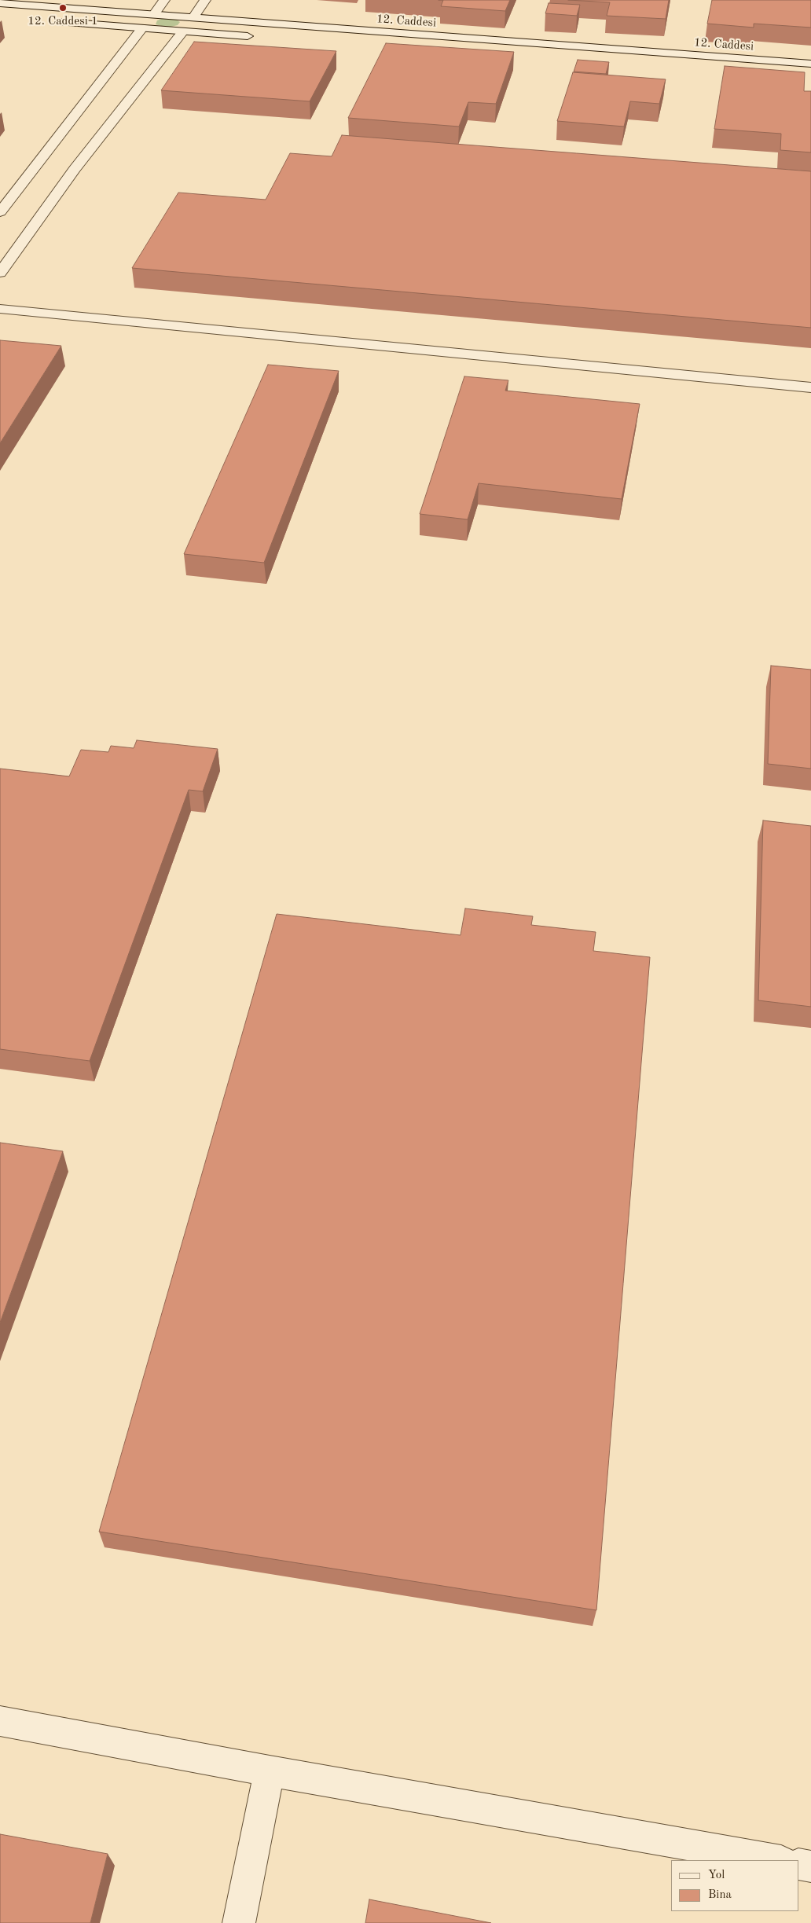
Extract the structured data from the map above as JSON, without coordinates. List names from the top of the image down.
{
  "streets": {
    "street": ["12. Caddesi"]
  },
  "places": ["12. Caddesi 1"],
  "legend": ["Yol", "Bina"]
}
